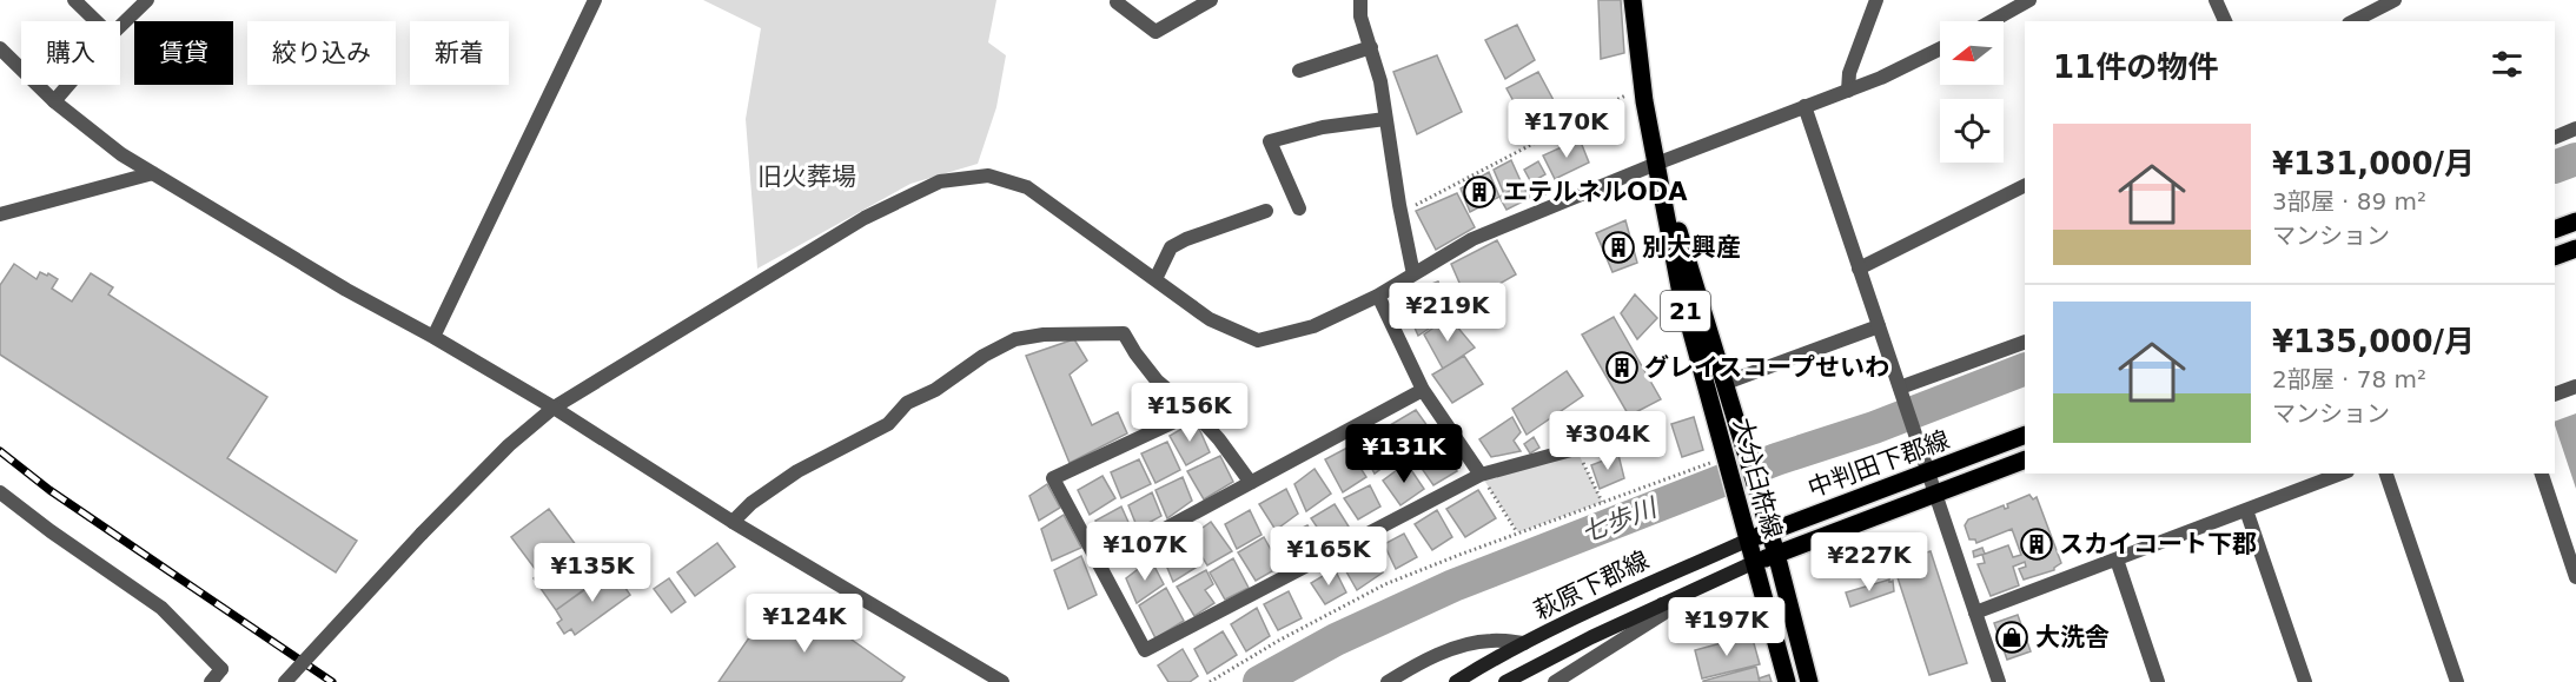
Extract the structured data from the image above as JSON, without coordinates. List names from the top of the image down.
{
  "streets": {
    "main road": [
      "21",
      "中判田下郡線",
      "大分臼杵線",
      "萩原下郡線"
    ]
  },
  "crossings": [
    ["中判田下郡線", "大分臼杵線"],
    ["中判田下郡線", "萩原下郡線"],
    ["大分臼杵線", "萩原下郡線"]
  ],
  "water": ["七歩川"],
  "parks": ["旧火葬場"],
  "places": {
    "building": [
      "エテルネルODA",
      "別大興産",
      "グレイスコープせいわ",
      "スカイコート下郡"
    ],
    "shop": ["大洗舎"]
  },
  "north": "left",
  "page": {
    "chip": [
      "購入",
      "賃貸",
      "絞り込み",
      "新着"
    ],
    "heading": "11件の物件",
    "price": [
      "¥170K",
      "¥219K",
      "¥156K",
      "¥304K",
      "¥131K",
      "¥107K",
      "¥165K",
      "¥227K",
      "¥135K",
      "¥124K",
      "¥197K"
    ],
    "list": [
      {
        "name": "¥131,000/月",
        "note": "3部屋 · 89 m² · マンション"
      },
      {
        "name": "¥135,000/月",
        "note": "2部屋 · 78 m² · マンション"
      }
    ]
  }
}
